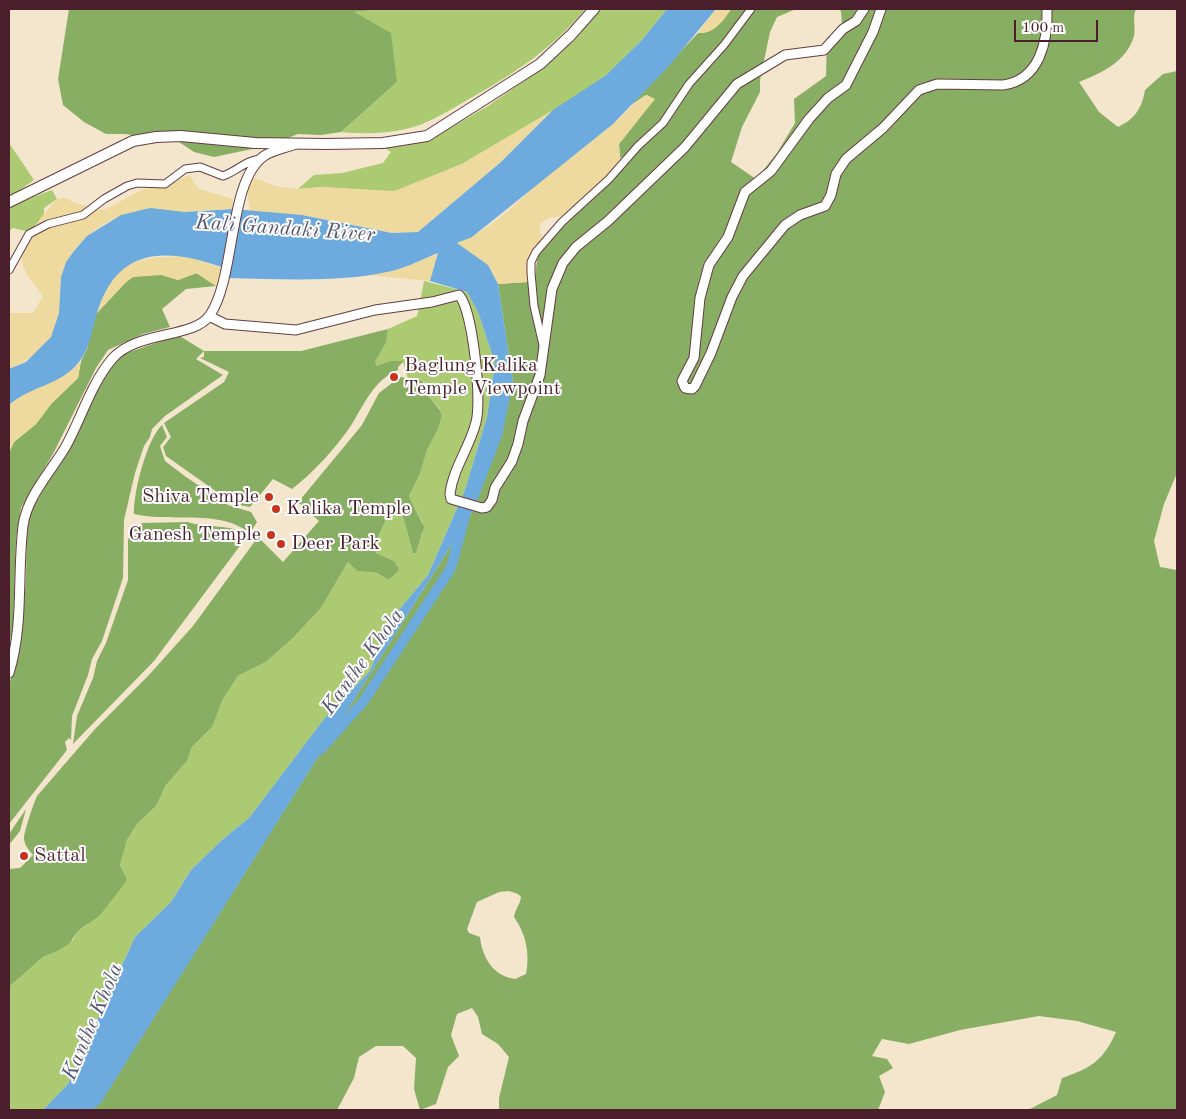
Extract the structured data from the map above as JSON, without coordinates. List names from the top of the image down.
{
  "water": ["Kali Gandaki River", "Kanthe Khola"],
  "places": [
    "Baglung Kalika Temple Viewpoint",
    "Shiva Temple",
    "Kalika Temple",
    "Ganesh Temple",
    "Deer Park",
    "Sattal"
  ],
  "scale_bar": "100 m"
}
